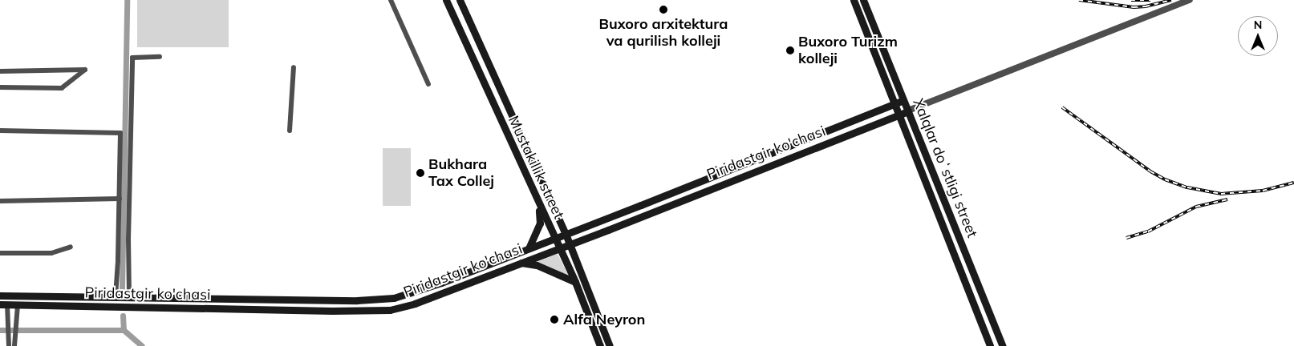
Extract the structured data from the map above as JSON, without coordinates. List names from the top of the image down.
{
  "streets": {
    "main road": ["Piridastgir ko'chasi", "Mustakillik street", "Xalqlar doʻstligi street"]
  },
  "crossings": [
    ["Piridastgir ko'chasi", "Mustakillik street"],
    ["Piridastgir ko'chasi", "Xalqlar doʻstligi street"]
  ],
  "places": [
    "Buxoro arxitektura va qurilish kolleji",
    "Buxoro Turizm kolleji",
    "Bukhara Tax Collej",
    "Alfa Neyron"
  ],
  "north": "top"
}
